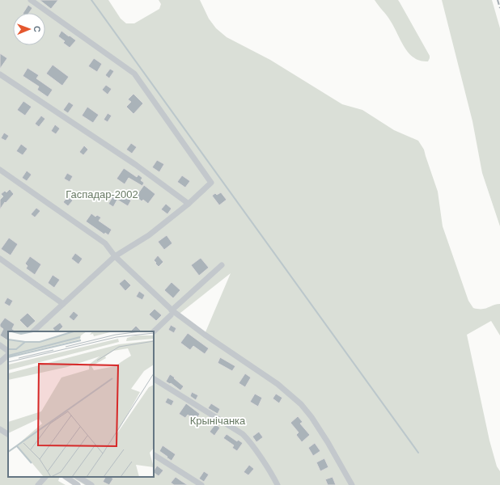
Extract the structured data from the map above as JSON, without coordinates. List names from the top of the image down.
{
  "parks": ["Гаспадар-2002", "Крынічанка"],
  "north": "right"
}
